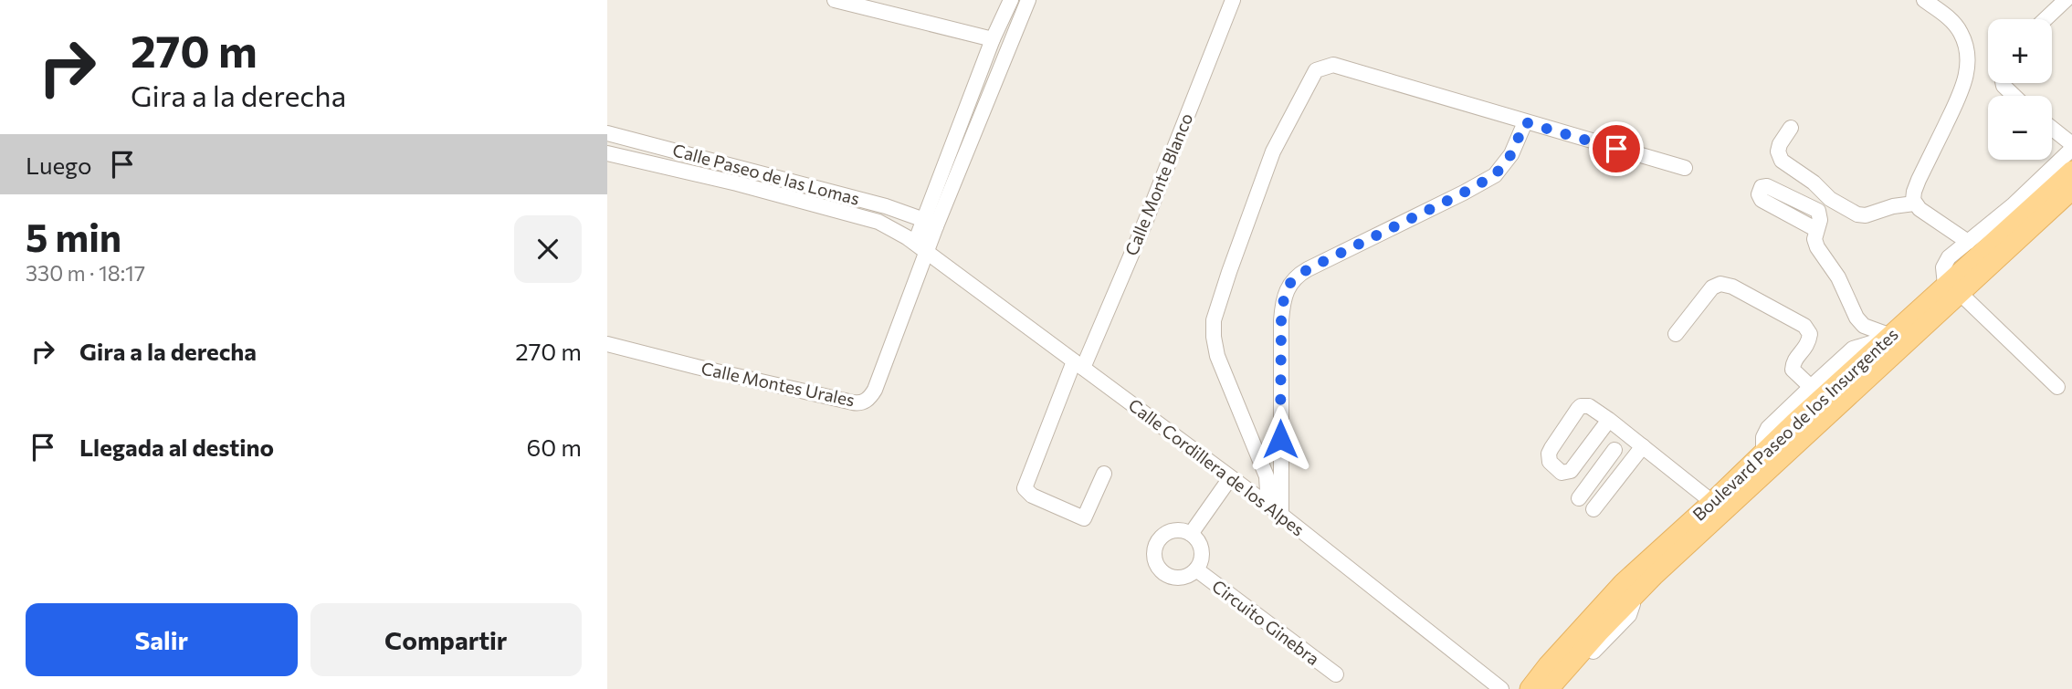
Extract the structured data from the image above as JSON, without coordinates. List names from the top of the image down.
{
  "streets": {
    "main road": ["Boulevard Paseo de los Insurgentes"],
    "street": [
      "Calle Paseo de las Lomas",
      "Calle Monte Blanco",
      "Calle Montes Urales",
      "Calle Cordillera de los Alpes",
      "Circuito Ginebra"
    ]
  },
  "crossings": [
    ["Calle Paseo de las Lomas", "Calle Montes Urales"],
    ["Calle Paseo de las Lomas", "Calle Cordillera de los Alpes"],
    ["Calle Monte Blanco", "Calle Cordillera de los Alpes"],
    ["Calle Montes Urales", "Calle Cordillera de los Alpes"]
  ],
  "page": {
    "turn": ["270 m", "Gira a la derecha"],
    "map_buttons": ["+", "−"],
    "then": "Luego",
    "heading": ["5 min", "330 m · 18:17"],
    "list": [
      {
        "name": "Gira a la derecha",
        "value": "270 m"
      },
      {
        "name": "Llegada al destino",
        "value": "60 m"
      }
    ],
    "buttons": ["Salir", "Compartir"]
  }
}
